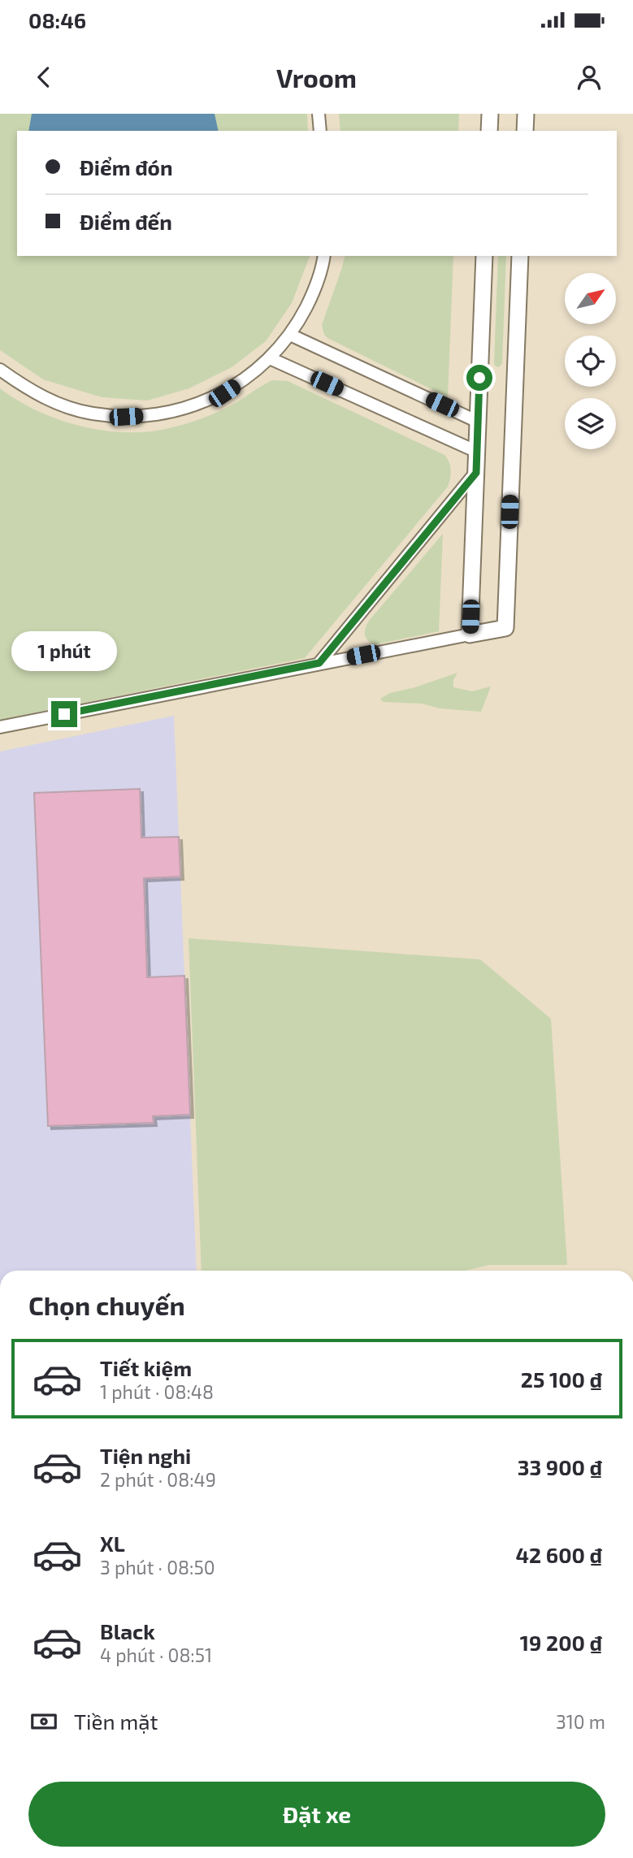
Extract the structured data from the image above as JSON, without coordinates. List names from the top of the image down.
{
  "north": "top right",
  "page": {
    "status": "08:46",
    "header": "Vroom",
    "banner": ["Điểm đón", "Điểm đến"],
    "bubble": "1 phút",
    "heading": "Chọn chuyến",
    "list": [
      {
        "name": "Tiết kiệm",
        "note": "1 phút · 08:48",
        "value": "25 100 ₫"
      },
      {
        "name": "Tiện nghi",
        "note": "2 phút · 08:49",
        "value": "33 900 ₫"
      },
      {
        "name": "XL",
        "note": "3 phút · 08:50",
        "value": "42 600 ₫"
      },
      {
        "name": "Black",
        "note": "4 phút · 08:51",
        "value": "19 200 ₫"
      }
    ],
    "pay": ["Tiền mặt", "310 m"],
    "buttons": "Đặt xe"
  }
}
